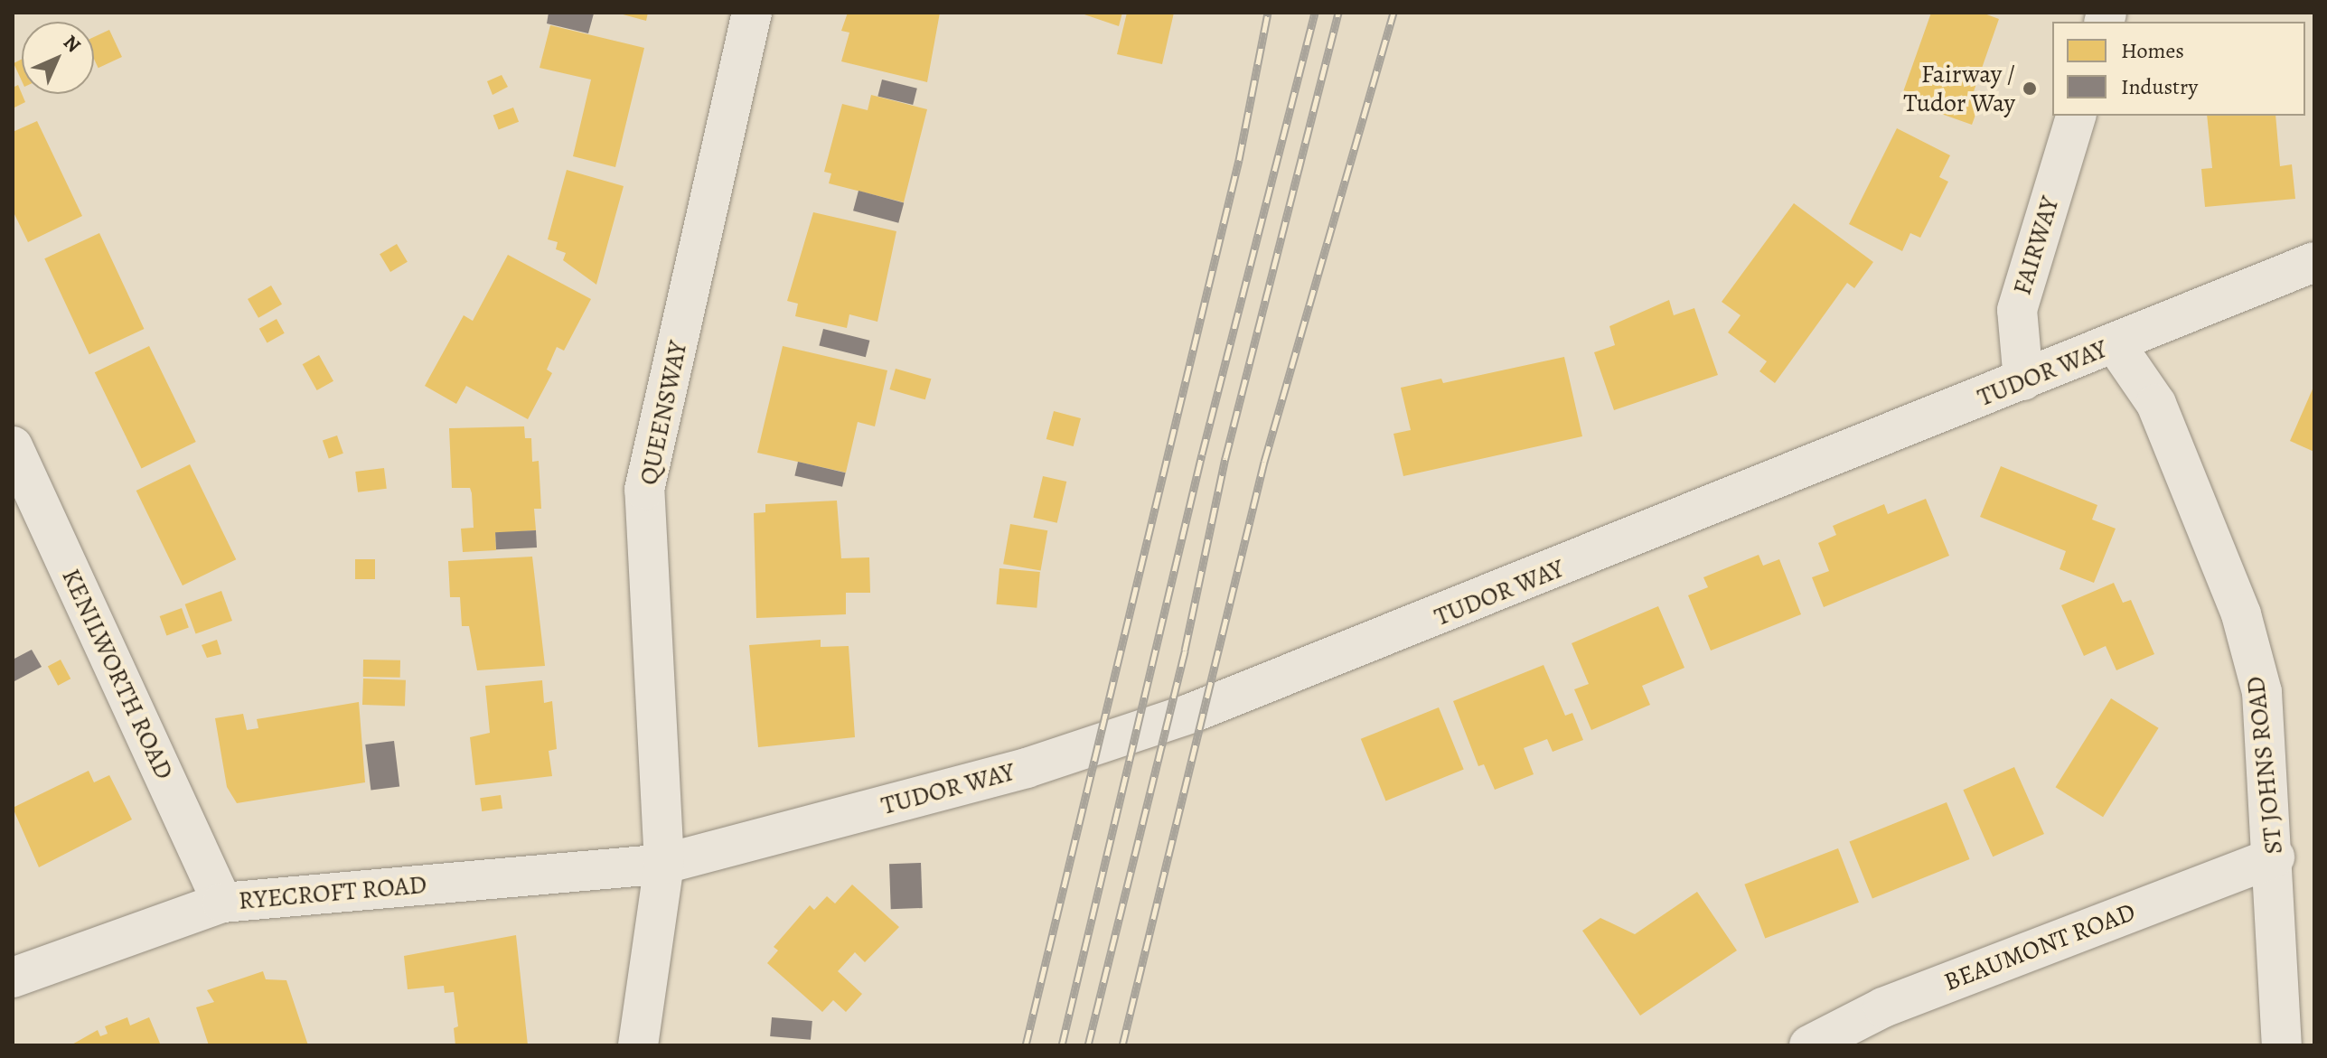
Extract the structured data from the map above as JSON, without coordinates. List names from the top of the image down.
{
  "streets": {
    "street": [
      "FAIRWAY",
      "TUDOR WAY",
      "QUEENSWAY",
      "KENILWORTH ROAD",
      "ST JOHNS ROAD",
      "RYECROFT ROAD",
      "BEAUMONT ROAD"
    ]
  },
  "crossings": [
    ["FAIRWAY", "TUDOR WAY"],
    ["TUDOR WAY", "QUEENSWAY"],
    ["TUDOR WAY", "ST JOHNS ROAD"],
    ["TUDOR WAY", "RYECROFT ROAD"],
    ["QUEENSWAY", "RYECROFT ROAD"],
    ["KENILWORTH ROAD", "RYECROFT ROAD"],
    ["ST JOHNS ROAD", "BEAUMONT ROAD"]
  ],
  "places": ["Fairway / Tudor Way"],
  "legend": ["Homes", "Industry"],
  "north": "top right"
}
